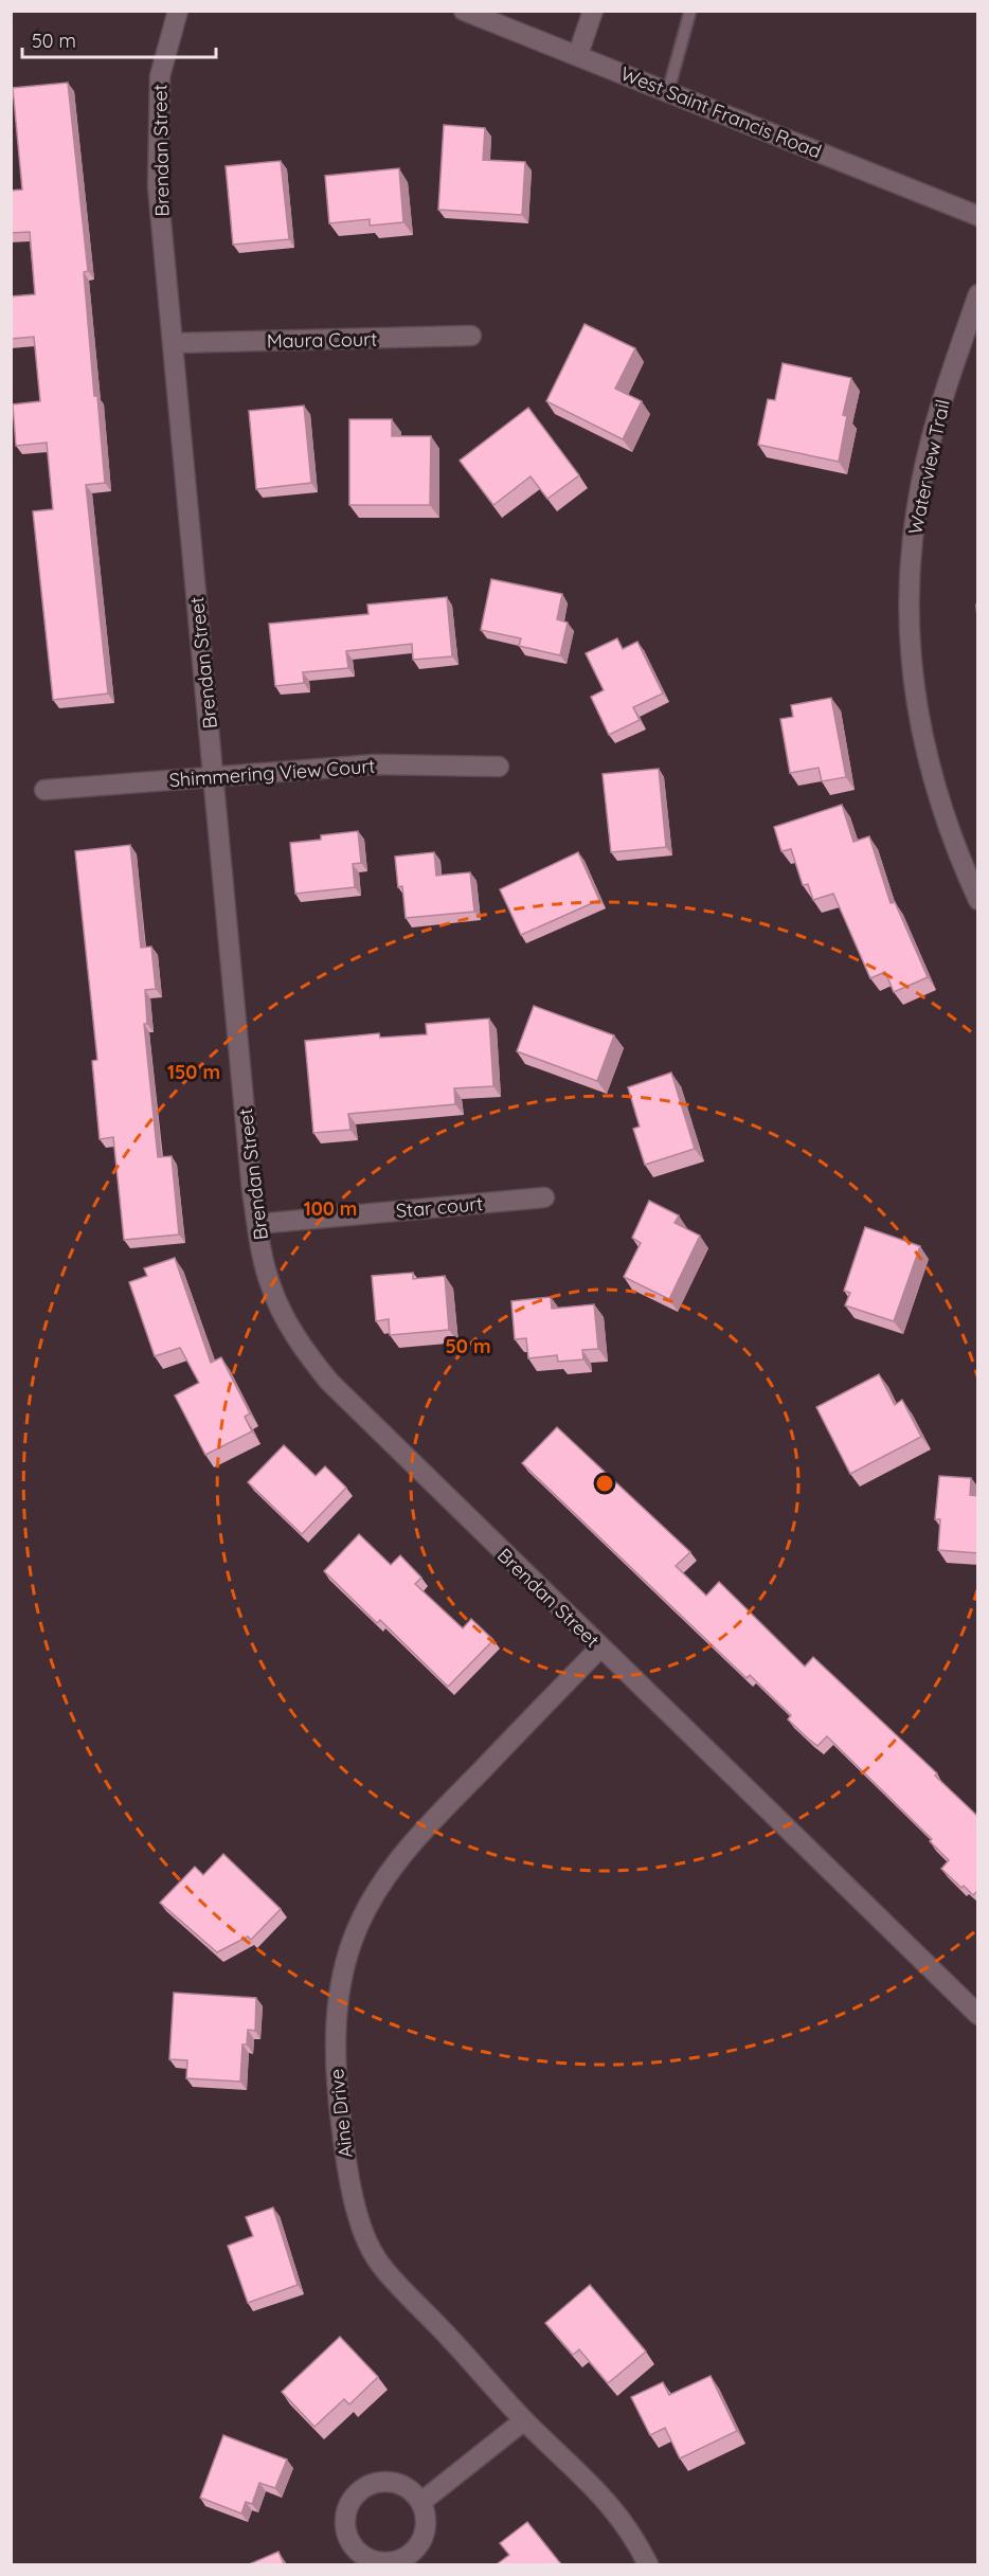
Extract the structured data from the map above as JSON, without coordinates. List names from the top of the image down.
{
  "streets": {
    "street": [
      "West Saint Francis Road",
      "Brendan Street",
      "Maura Court",
      "Waterview Trail",
      "Shimmering View Court",
      "Star court",
      "Aine Drive"
    ]
  },
  "crossings": [
    ["Brendan Street", "Maura Court"],
    ["Brendan Street", "Shimmering View Court"],
    ["Brendan Street", "Star court"],
    ["Brendan Street", "Aine Drive"]
  ],
  "scale_bar": "50 m",
  "rings": ["150 m", "100 m", "50 m"]
}
